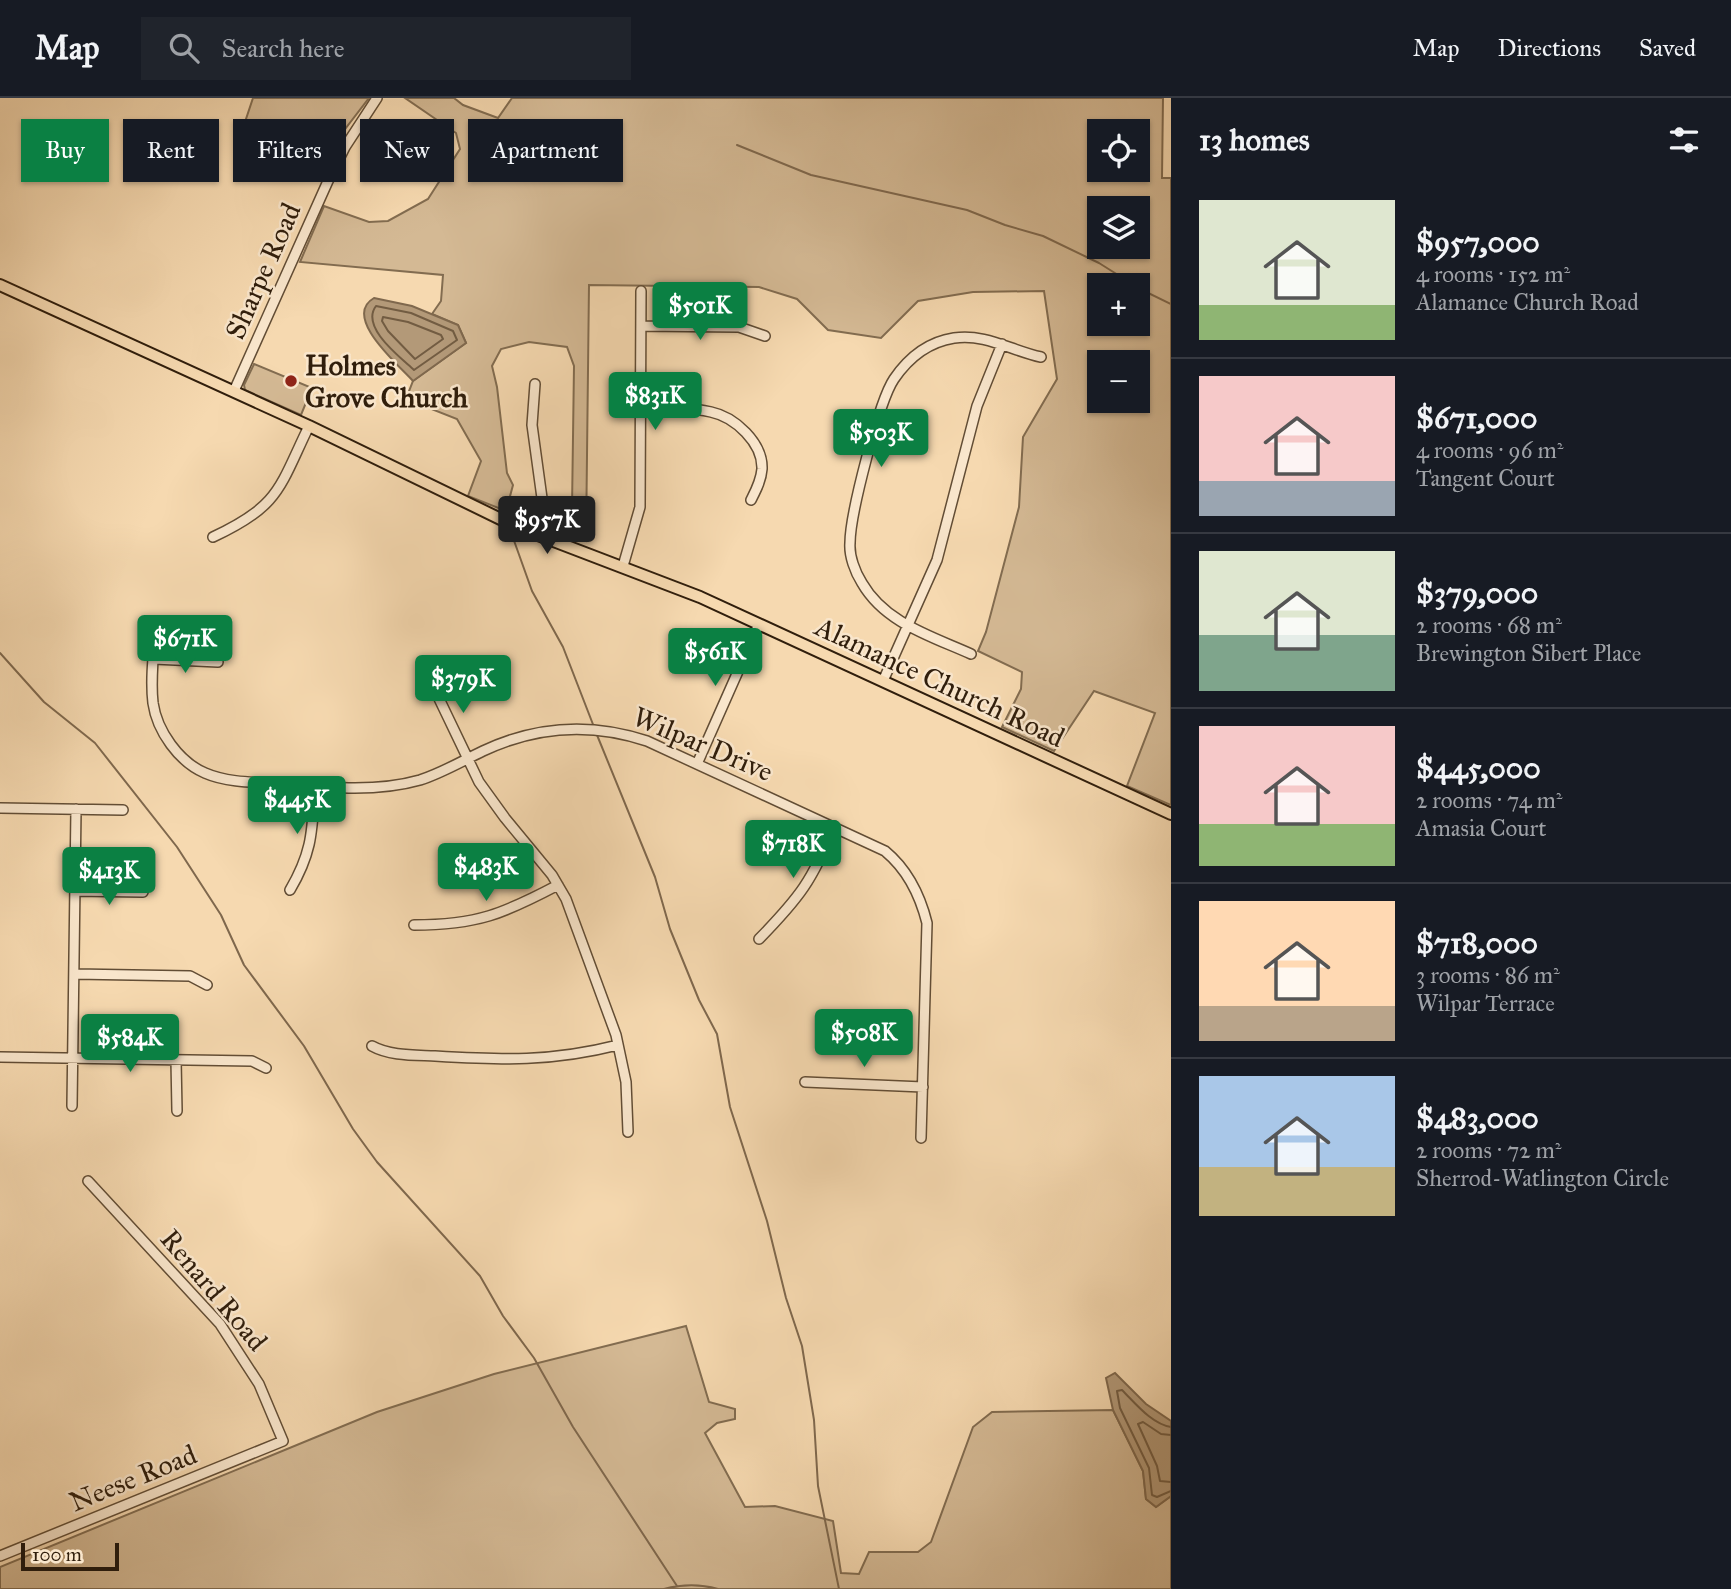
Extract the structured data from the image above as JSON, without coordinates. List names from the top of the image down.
{
  "streets": {
    "main road": ["Alamance Church Road"],
    "street": [
      "Sharpe Road",
      "Wilpar Drive",
      "Renard Road",
      "Neese Road"
    ]
  },
  "crossings": [
    ["Sharpe Road", "Alamance Church Road"],
    ["Renard Road", "Neese Road"]
  ],
  "places": ["Holmes Grove Church"],
  "scale_bar": "100 m",
  "page": {
    "header": "Map",
    "search": "Search here",
    "nav": ["Map", "Directions", "Saved"],
    "heading": "13 homes",
    "map_buttons": ["+", "−"],
    "chip": [
      "Buy",
      "Rent",
      "Filters",
      "New",
      "Apartment"
    ],
    "list": [
      {
        "name": "$957,000",
        "note": "4 rooms · 152 m² · Alamance Church Road"
      },
      {
        "name": "$671,000",
        "note": "4 rooms · 96 m² · Tangent Court"
      },
      {
        "name": "$379,000",
        "note": "2 rooms · 68 m² · Brewington Sibert Place"
      },
      {
        "name": "$445,000",
        "note": "2 rooms · 74 m² · Amasia Court"
      },
      {
        "name": "$718,000",
        "note": "3 rooms · 86 m² · Wilpar Terrace"
      },
      {
        "name": "$483,000",
        "note": "2 rooms · 72 m² · Sherrod-Watlington Circle"
      }
    ],
    "price": [
      "$501K",
      "$831K",
      "$503K",
      "$957K",
      "$671K",
      "$561K",
      "$379K",
      "$445K",
      "$718K",
      "$483K",
      "$413K",
      "$508K",
      "$584K"
    ],
    "scale": "100 m"
  }
}
